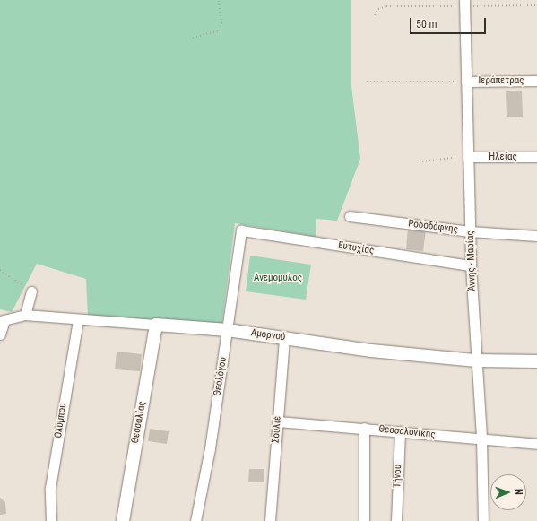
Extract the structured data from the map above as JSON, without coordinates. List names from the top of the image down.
{
  "streets": {
    "street": [
      "Ιεράπετρας",
      "Ηλείας",
      "Ροδοδάφνης",
      "Ευτυχίας",
      "Άννης - Μαρίας",
      "Αμοργού",
      "Θεολόγου",
      "Ολύμπου",
      "Θεσσαλίας",
      "Σουλιέ",
      "Θεσσαλονίκης",
      "Τήνου"
    ]
  },
  "crossings": [
    ["Ιεράπετρας", "Άννης - Μαρίας"],
    ["Ηλείας", "Άννης - Μαρίας"],
    ["Ροδοδάφνης", "Άννης - Μαρίας"],
    ["Ευτυχίας", "Άννης - Μαρίας"],
    ["Ευτυχίας", "Θεολόγου"],
    ["Άννης - Μαρίας", "Αμοργού"],
    ["Άννης - Μαρίας", "Θεσσαλονίκης"],
    ["Αμοργού", "Θεολόγου"],
    ["Αμοργού", "Ολύμπου"],
    ["Αμοργού", "Θεσσαλίας"],
    ["Αμοργού", "Σουλιέ"],
    ["Σουλιέ", "Θεσσαλονίκης"],
    ["Θεσσαλονίκης", "Τήνου"]
  ],
  "parks": ["Ανεμομυλος"],
  "scale_bar": "50 m",
  "north": "right"
}
